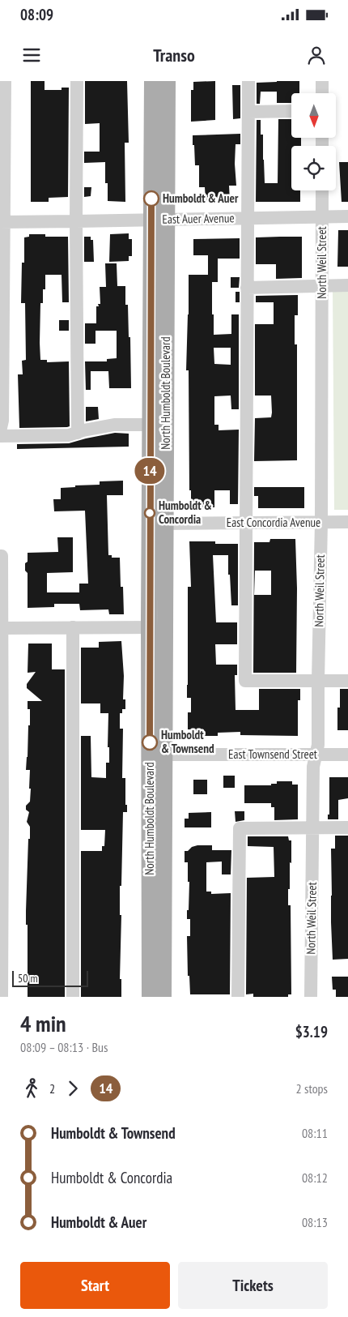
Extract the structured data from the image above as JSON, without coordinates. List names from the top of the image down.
{
  "streets": {
    "main road": ["North Humboldt Boulevard"],
    "street": [
      "East Auer Avenue",
      "North Weil Street",
      "East Concordia Avenue",
      "East Townsend Street"
    ]
  },
  "crossings": [
    ["East Auer Avenue", "North Weil Street"],
    ["East Auer Avenue", "North Humboldt Boulevard"],
    ["North Weil Street", "East Concordia Avenue"],
    ["North Weil Street", "East Townsend Street"],
    ["North Humboldt Boulevard", "East Concordia Avenue"],
    ["North Humboldt Boulevard", "East Townsend Street"]
  ],
  "places": ["Humboldt & Auer", "Humboldt & Concordia", "Humboldt & Townsend"],
  "lines": ["bus line 14"],
  "scale_bar": "50 m",
  "north": "bottom",
  "page": {
    "status": "08:09",
    "header": "Transo",
    "on_map": "14",
    "scale": "50 m",
    "heading": ["4 min", "08:09 – 08:13 · Bus", "$3.19"],
    "legs": ["2", "14", "2 stops"],
    "list": [
      {
        "name": "Humboldt & Townsend",
        "value": "08:11"
      },
      {
        "name": "Humboldt & Concordia",
        "value": "08:12"
      },
      {
        "name": "Humboldt & Auer",
        "value": "08:13"
      }
    ],
    "buttons": ["Start", "Tickets"]
  }
}
